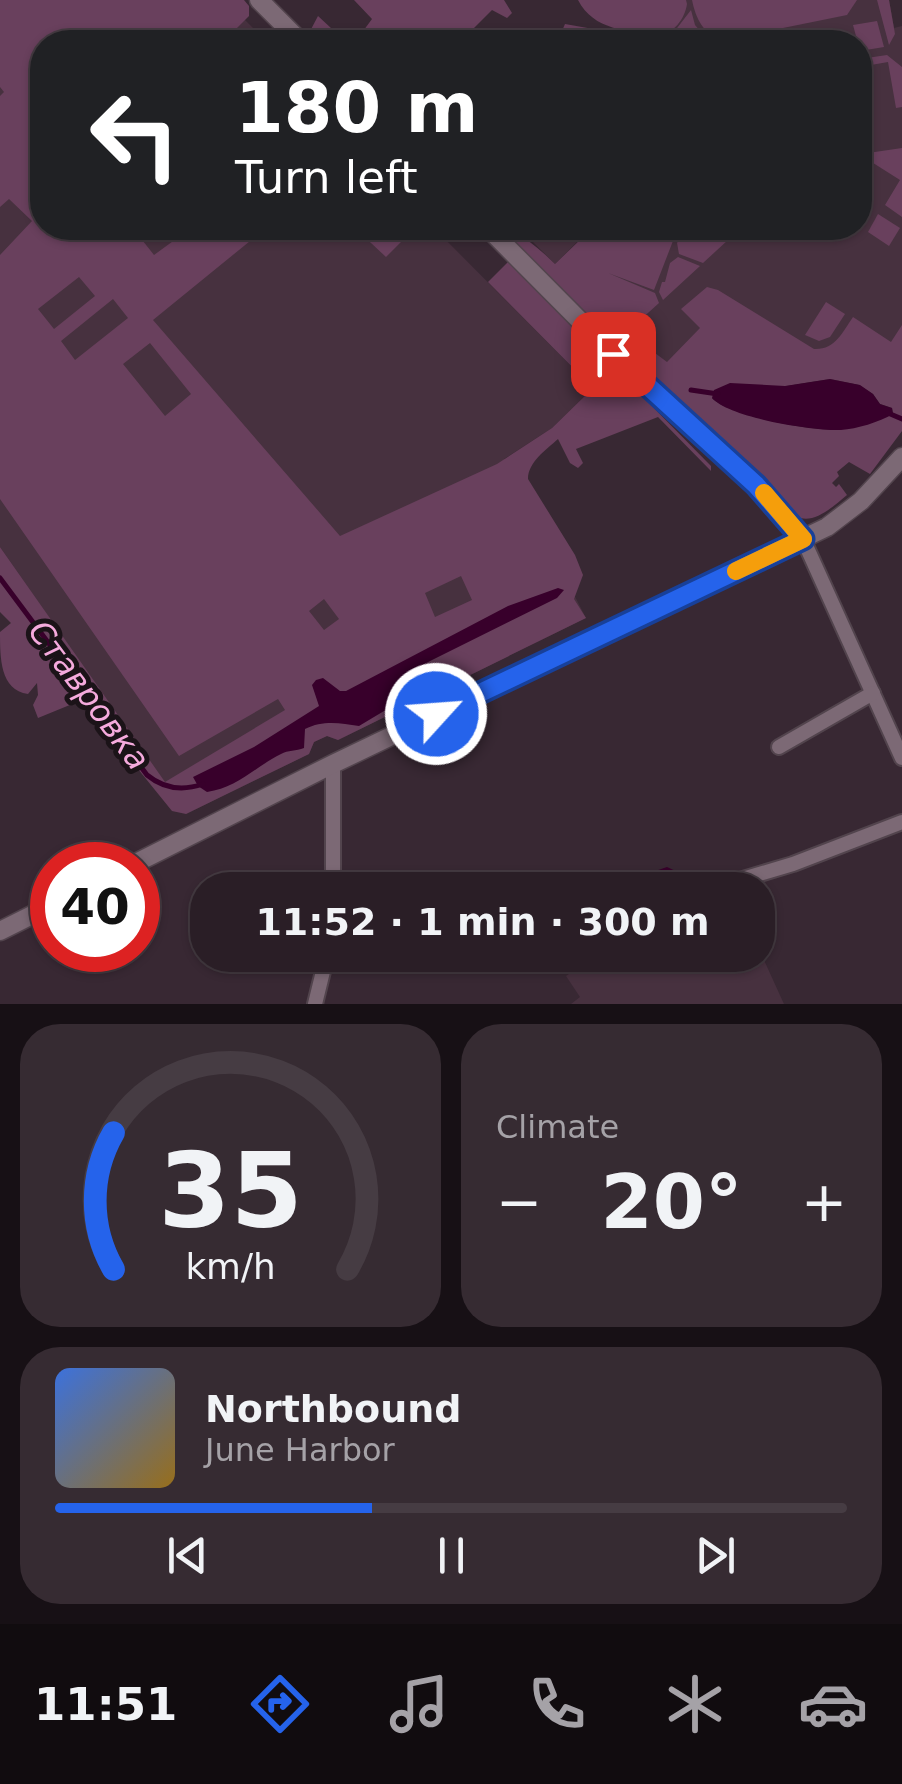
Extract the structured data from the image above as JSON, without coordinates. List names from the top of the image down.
{
  "water": ["Ставровка"],
  "page": {
    "turn": ["180 m", "Turn left"],
    "limit": "40",
    "trip": "11:52 · 1 min · 300 m",
    "tile": "Climate",
    "heat": ["−", "20°", "+"],
    "song": ["Northbound", "June Harbor"],
    "tabs": "11:51",
    "gauge": ["35", "km/h"]
  }
}
